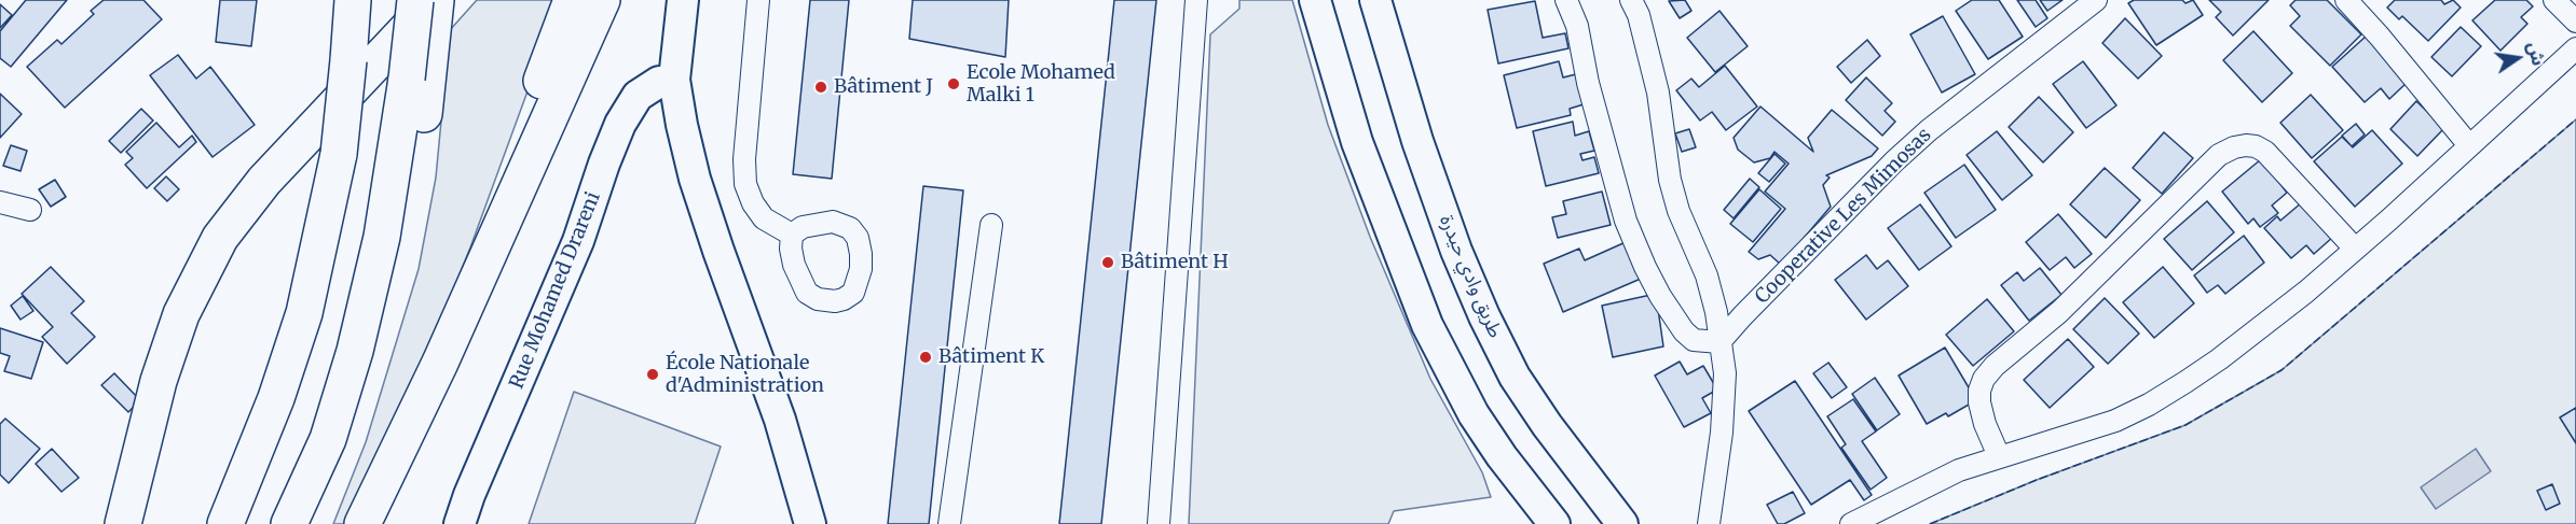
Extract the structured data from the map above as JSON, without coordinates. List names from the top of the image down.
{
  "streets": {
    "main road": ["طريق وادي حيدرة", "Rue Mohamed Drareni"],
    "street": ["Cooperative Les Mimosas"]
  },
  "places": [
    "Ecole Mohamed Malki 1",
    "Bâtiment J",
    "Bâtiment H",
    "Bâtiment K",
    "École Nationale d'Administration"
  ],
  "north": "right"
}
